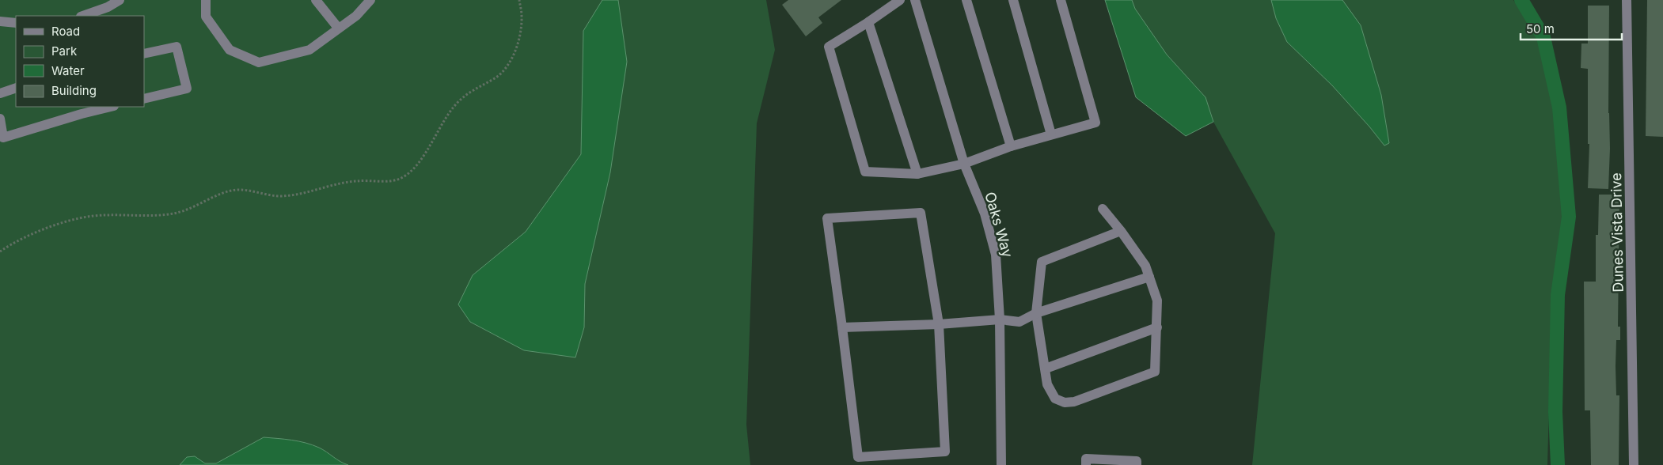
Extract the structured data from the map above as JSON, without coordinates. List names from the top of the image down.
{
  "streets": {
    "street": ["Oaks Way", "Dunes Vista Drive"]
  },
  "legend": [
    "Road",
    "Park",
    "Water",
    "Building"
  ],
  "scale_bar": "50 m"
}
